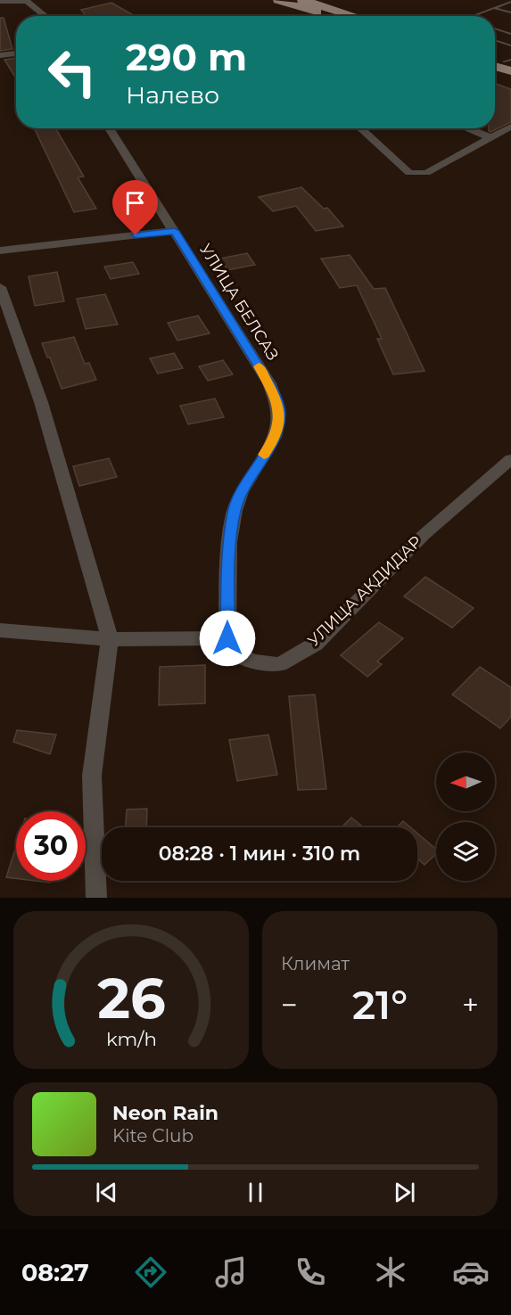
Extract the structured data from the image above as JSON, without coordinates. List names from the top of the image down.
{
  "streets": {
    "street": ["УЛИЦА БЕЛСАЗ", "УЛИЦА АКДИДАР"]
  },
  "crossings": [
    ["УЛИЦА БЕЛСАЗ", "УЛИЦА АКДИДАР"]
  ],
  "north": "left",
  "page": {
    "turn": ["290 m", "Налево"],
    "limit": "30",
    "trip": "08:28 · 1 мин · 310 m",
    "tile": "Климат",
    "heat": ["−", "21°", "+"],
    "song": ["Neon Rain", "Kite Club"],
    "tabs": "08:27",
    "gauge": ["26", "km/h"]
  }
}
